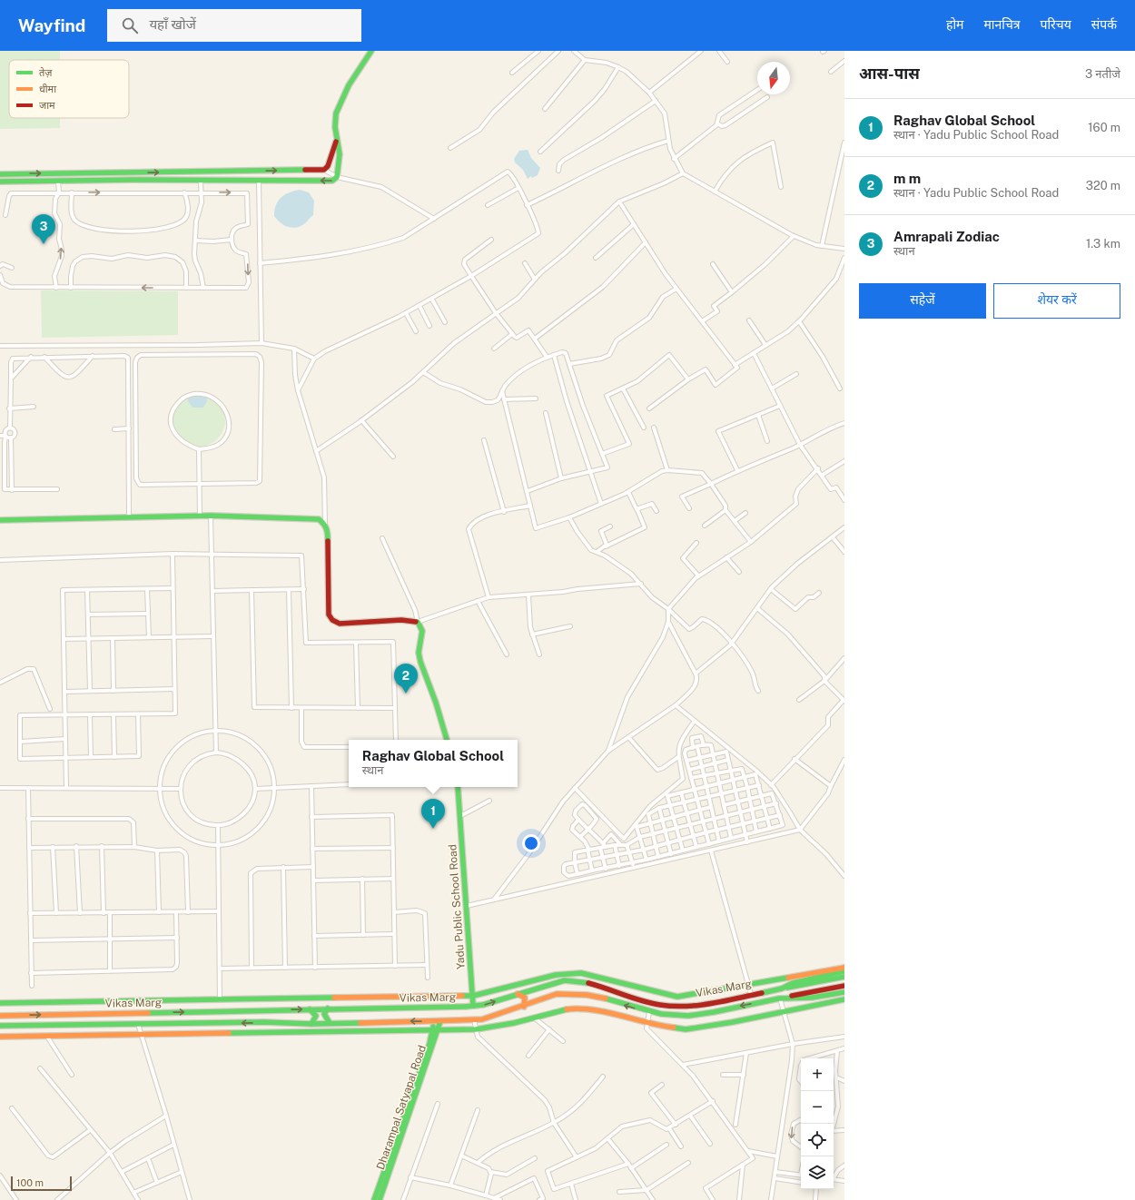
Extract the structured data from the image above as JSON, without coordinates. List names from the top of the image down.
{
  "streets": {
    "street": ["Yadu Public School Road", "Vikas Marg", "Dharampal Satyapal Road"]
  },
  "crossings": [
    ["Yadu Public School Road", "Vikas Marg"],
    ["Vikas Marg", "Dharampal Satyapal Road"]
  ],
  "legend": ["तेज़", "धीमा", "जाम"],
  "scale_bar": "100 m",
  "north": "bottom",
  "page": {
    "header": "Wayfind",
    "search": "यहाँ खोजें",
    "nav": [
      "होम",
      "मानचित्र",
      "परिचय",
      "संपर्क"
    ],
    "heading": ["आस-पास", "3 नतीजे"],
    "list": [
      {
        "mark": "1",
        "name": "Raghav Global School",
        "note": "स्थान · Yadu Public School Road",
        "value": "160 m"
      },
      {
        "mark": "2",
        "name": "m m",
        "note": "स्थान · Yadu Public School Road",
        "value": "320 m"
      },
      {
        "mark": "3",
        "name": "Amrapali Zodiac",
        "note": "स्थान",
        "value": "1.3 km"
      }
    ],
    "pins": ["3", "2", "1"],
    "buttons": ["सहेजें", "शेयर करें"],
    "popup": ["Raghav Global School", "स्थान"],
    "map_buttons": ["+", "−"],
    "scale": "100 m"
  }
}
